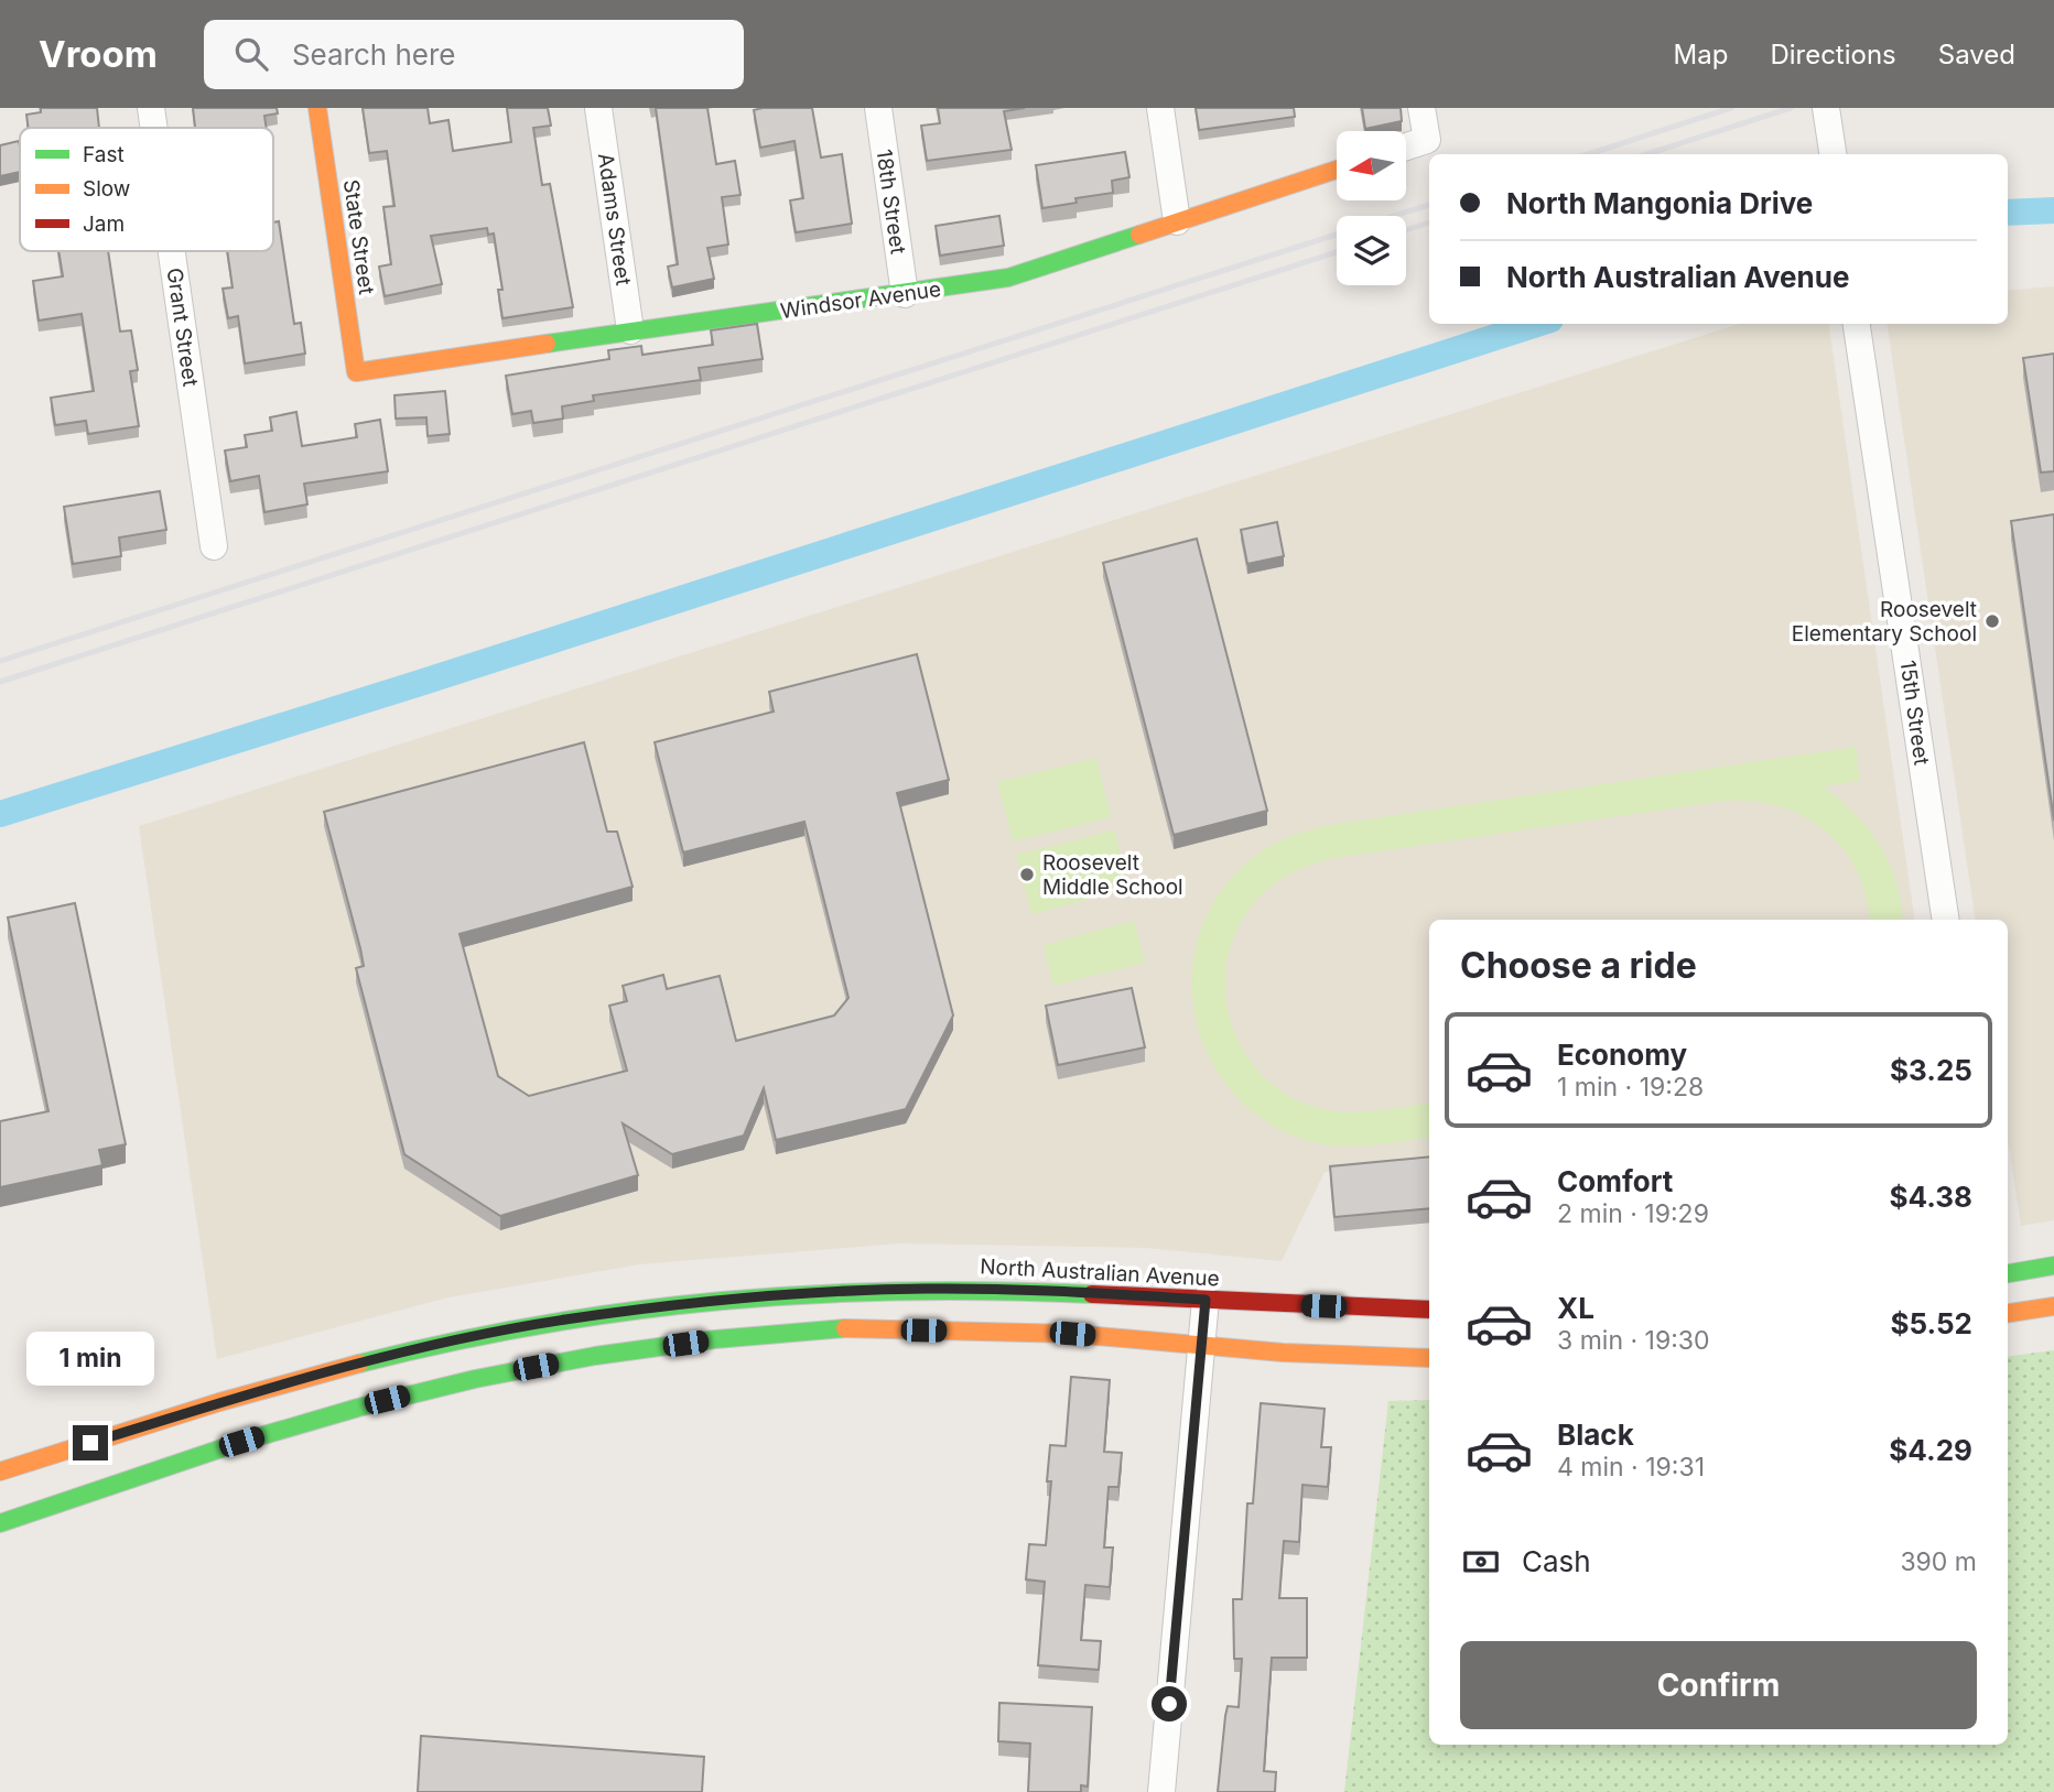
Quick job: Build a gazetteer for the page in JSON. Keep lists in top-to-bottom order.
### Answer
{
  "streets": {
    "main road": ["State Street", "Windsor Avenue", "North Australian Avenue"],
    "street": [
      "18th Street",
      "Adams Street",
      "Grant Street",
      "15th Street"
    ]
  },
  "crossings": [
    ["18th Street", "Windsor Avenue"],
    ["Adams Street", "Windsor Avenue"],
    ["State Street", "Windsor Avenue"]
  ],
  "places": ["Roosevelt Elementary School", "Roosevelt Middle School"],
  "legend": ["Fast", "Slow", "Jam"],
  "north": "left",
  "page": {
    "header": "Vroom",
    "search": "Search here",
    "nav": ["Map", "Directions", "Saved"],
    "banner": ["North Mangonia Drive", "North Australian Avenue"],
    "heading": "Choose a ride",
    "list": [
      {
        "name": "Economy",
        "note": "1 min · 19:28",
        "value": "$3.25"
      },
      {
        "name": "Comfort",
        "note": "2 min · 19:29",
        "value": "$4.38"
      },
      {
        "name": "XL",
        "note": "3 min · 19:30",
        "value": "$5.52"
      },
      {
        "name": "Black",
        "note": "4 min · 19:31",
        "value": "$4.29"
      }
    ],
    "bubble": "1 min",
    "pay": ["Cash", "390 m"],
    "buttons": "Confirm"
  }
}
